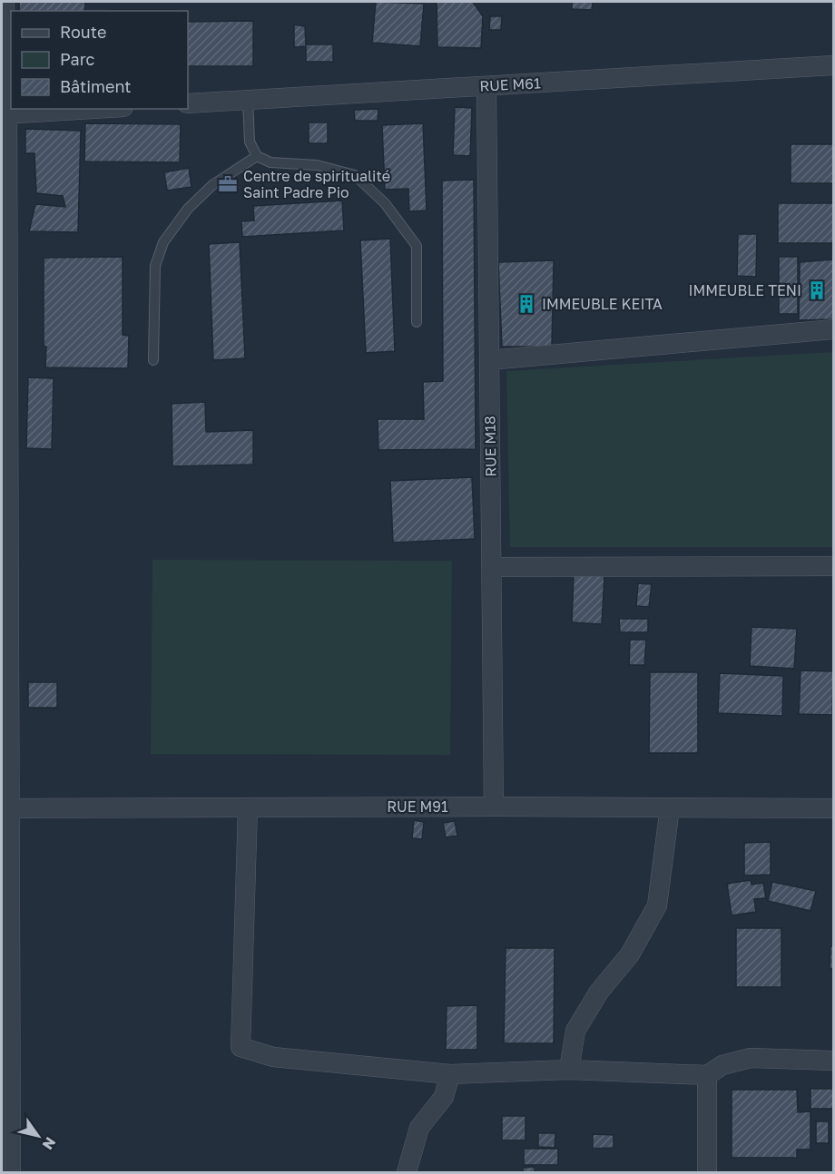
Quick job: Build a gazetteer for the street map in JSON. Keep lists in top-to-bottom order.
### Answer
{
  "streets": {
    "street": ["RUE M61", "RUE M18", "RUE M91"]
  },
  "crossings": [
    ["RUE M61", "RUE M18"],
    ["RUE M18", "RUE M91"]
  ],
  "places": {
    "office": ["Centre de spiritualité Saint Padre Pio"],
    "building": ["IMMEUBLE TENI", "IMMEUBLE KEITA"]
  },
  "legend": ["Route", "Parc", "Bâtiment"],
  "north": "bottom right"
}
